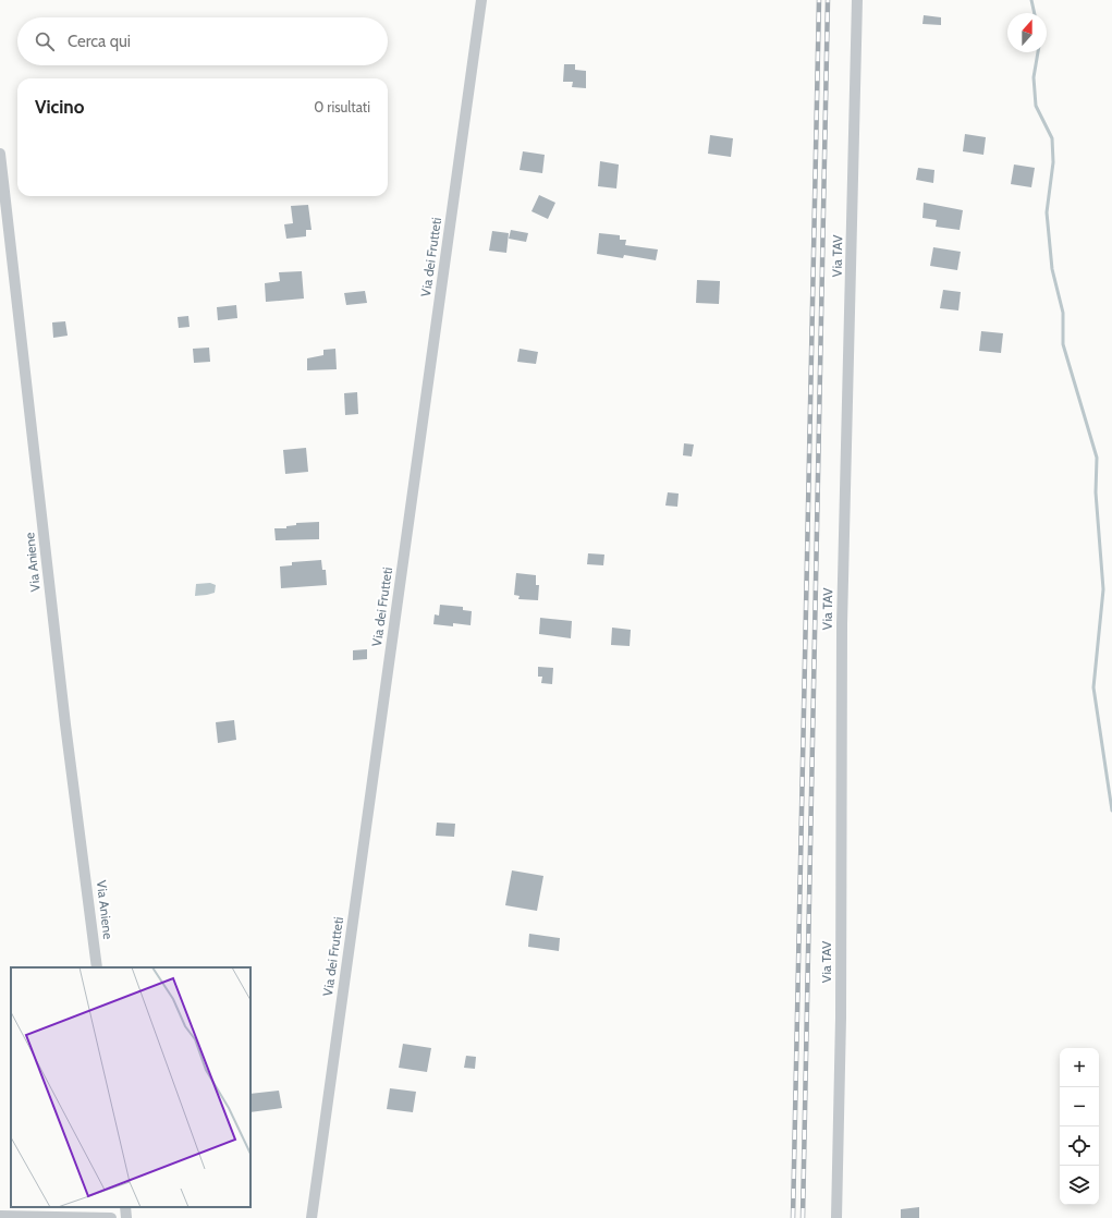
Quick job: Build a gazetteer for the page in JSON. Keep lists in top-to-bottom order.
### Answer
{
  "streets": {
    "street": ["Via TAV", "Via dei Frutteti", "Via Aniene"]
  },
  "north": "top",
  "page": {
    "search": "Cerca qui",
    "heading": ["Vicino", "0 risultati"],
    "map_buttons": ["+", "−"]
  }
}
